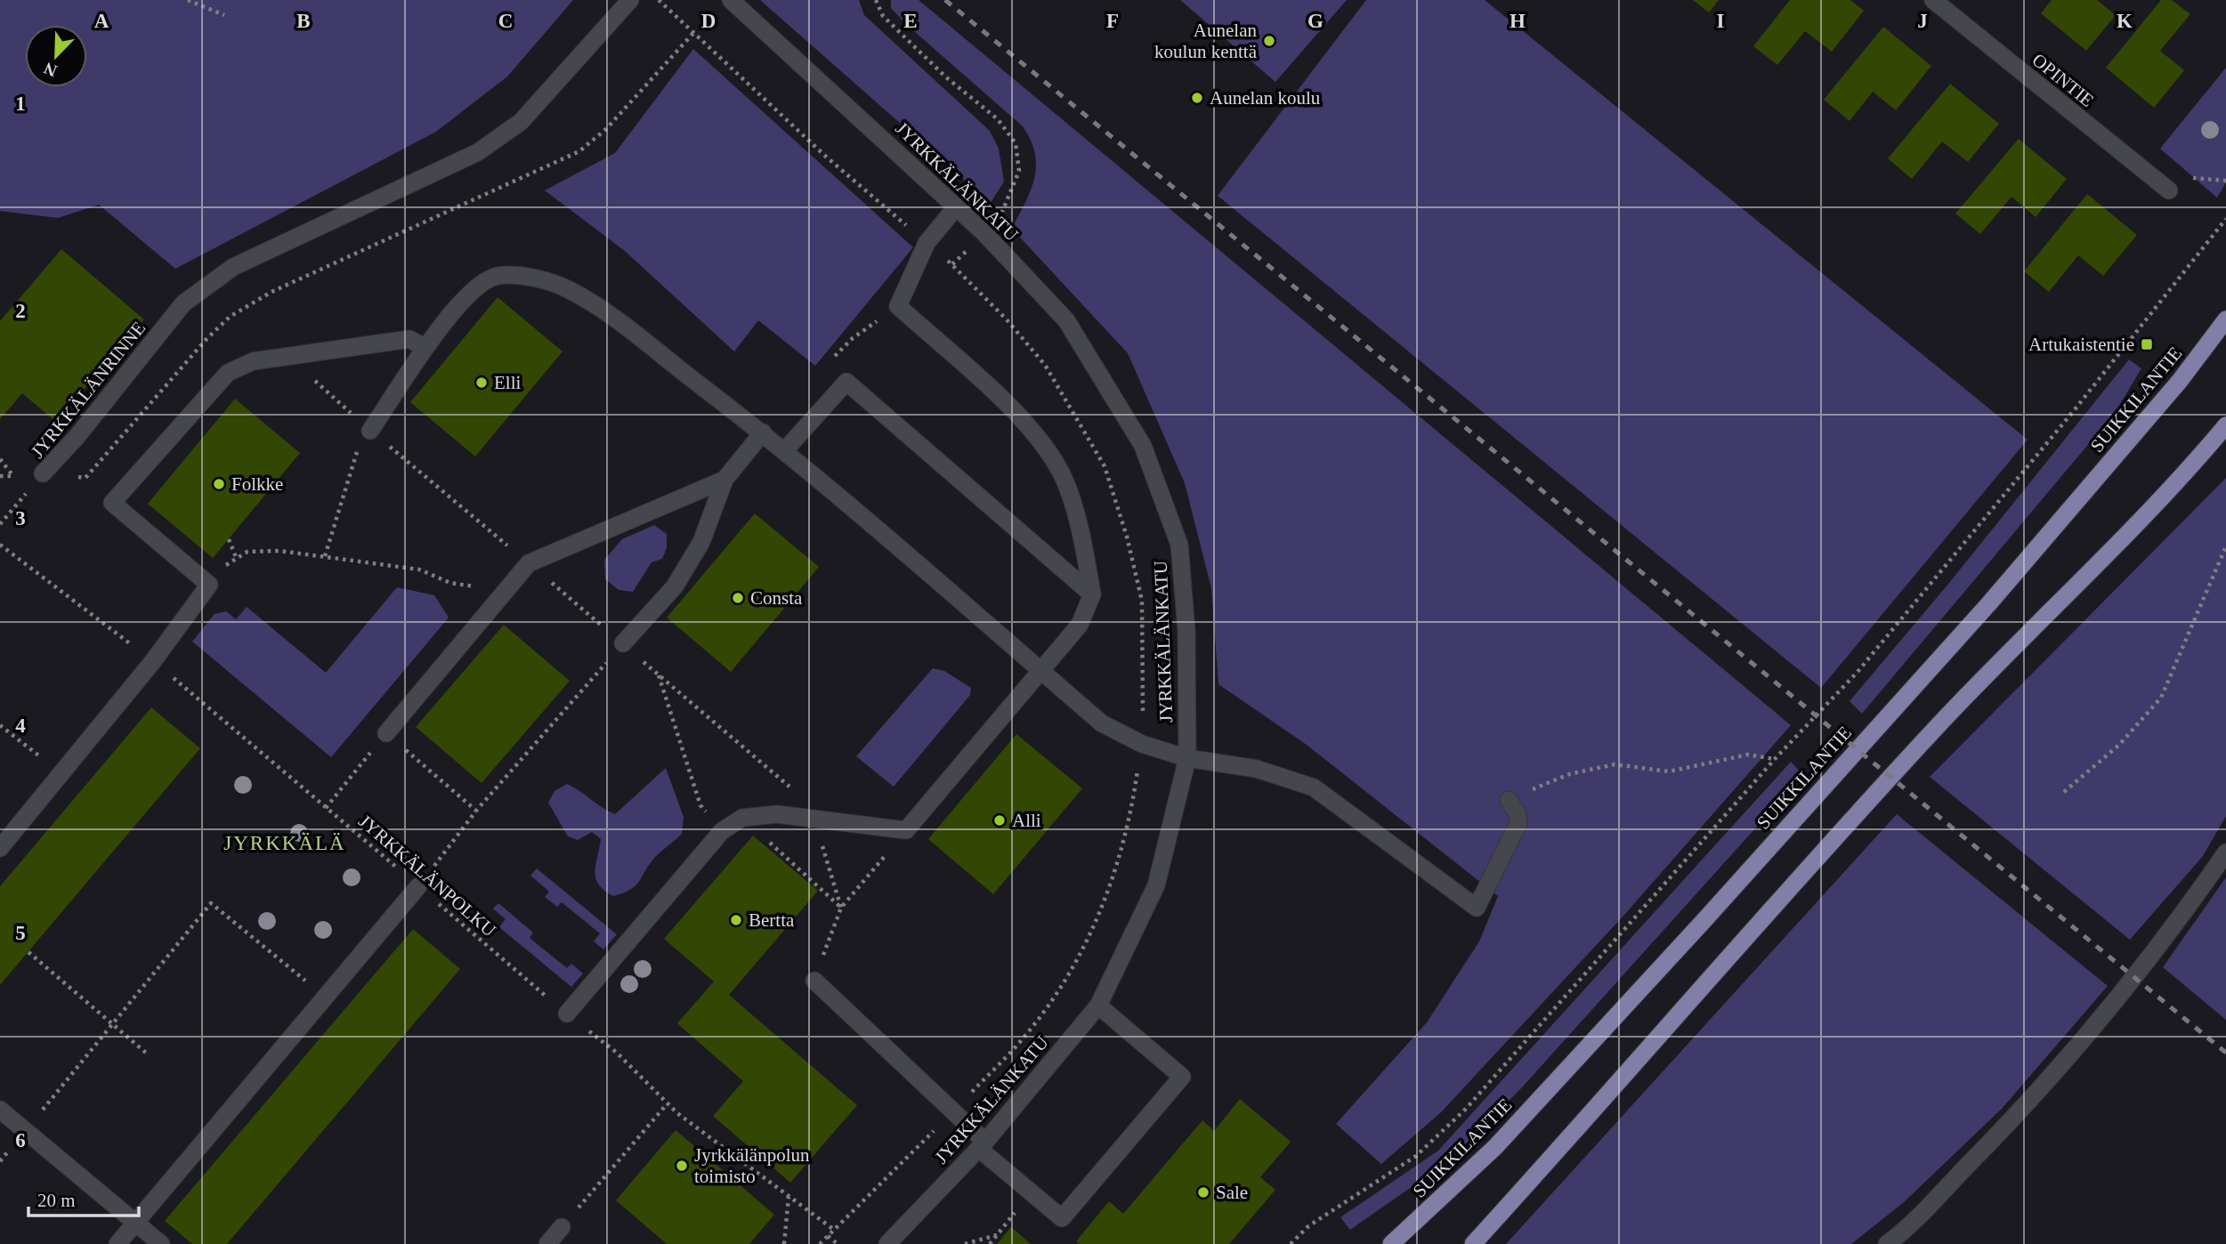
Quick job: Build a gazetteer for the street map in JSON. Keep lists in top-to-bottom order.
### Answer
{
  "streets": {
    "main road": ["SUIKKILANTIE"],
    "street": ["OPINTIE", "JYRKKÄLÄNKATU", "JYRKKÄLÄNRINNE"],
    "path": ["JYRKKÄLÄNPOLKU"]
  },
  "districts": ["JYRKKÄLÄ"],
  "places": {
    "other": [
      "Aunelan koulun kenttä",
      "Aunelan koulu",
      "Elli",
      "Folkke",
      "Consta",
      "Alli",
      "Bertta",
      "Jyrkkälänpolun toimisto",
      "Sale"
    ],
    "transit": ["Artukaistentie"]
  },
  "scale_bar": "20 m",
  "north": "bottom left",
  "grid": {
    "columns": [
      "A",
      "B",
      "C",
      "D",
      "E",
      "F",
      "G",
      "H",
      "I",
      "J",
      "K"
    ],
    "rows": [
      "1",
      "2",
      "3",
      "4",
      "5",
      "6"
    ]
  }
}
